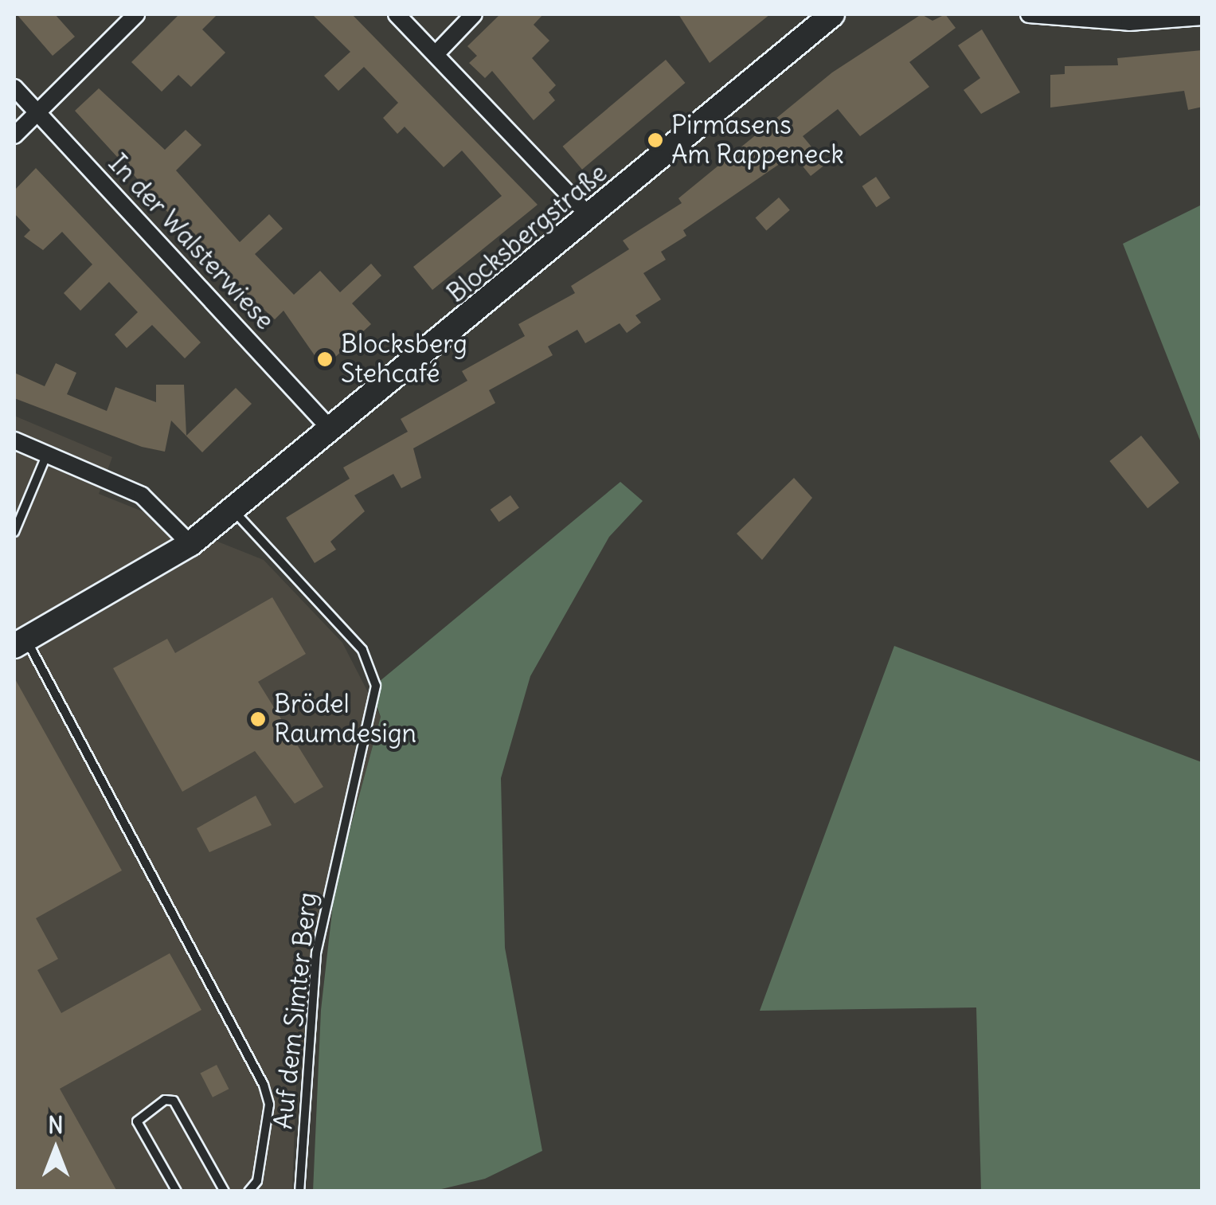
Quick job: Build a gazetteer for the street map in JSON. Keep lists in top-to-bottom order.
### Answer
{
  "streets": {
    "main road": ["Blocksbergstraße"],
    "street": ["In der Walsterwiese"],
    "lane": ["Auf dem Simter Berg"]
  },
  "crossings": [
    ["Blocksbergstraße", "In der Walsterwiese"],
    ["Blocksbergstraße", "Auf dem Simter Berg"]
  ],
  "places": ["Pirmasens Am Rappeneck", "Blocksberg Stehcafé", "Brödel Raumdesign"],
  "north": "top"
}
